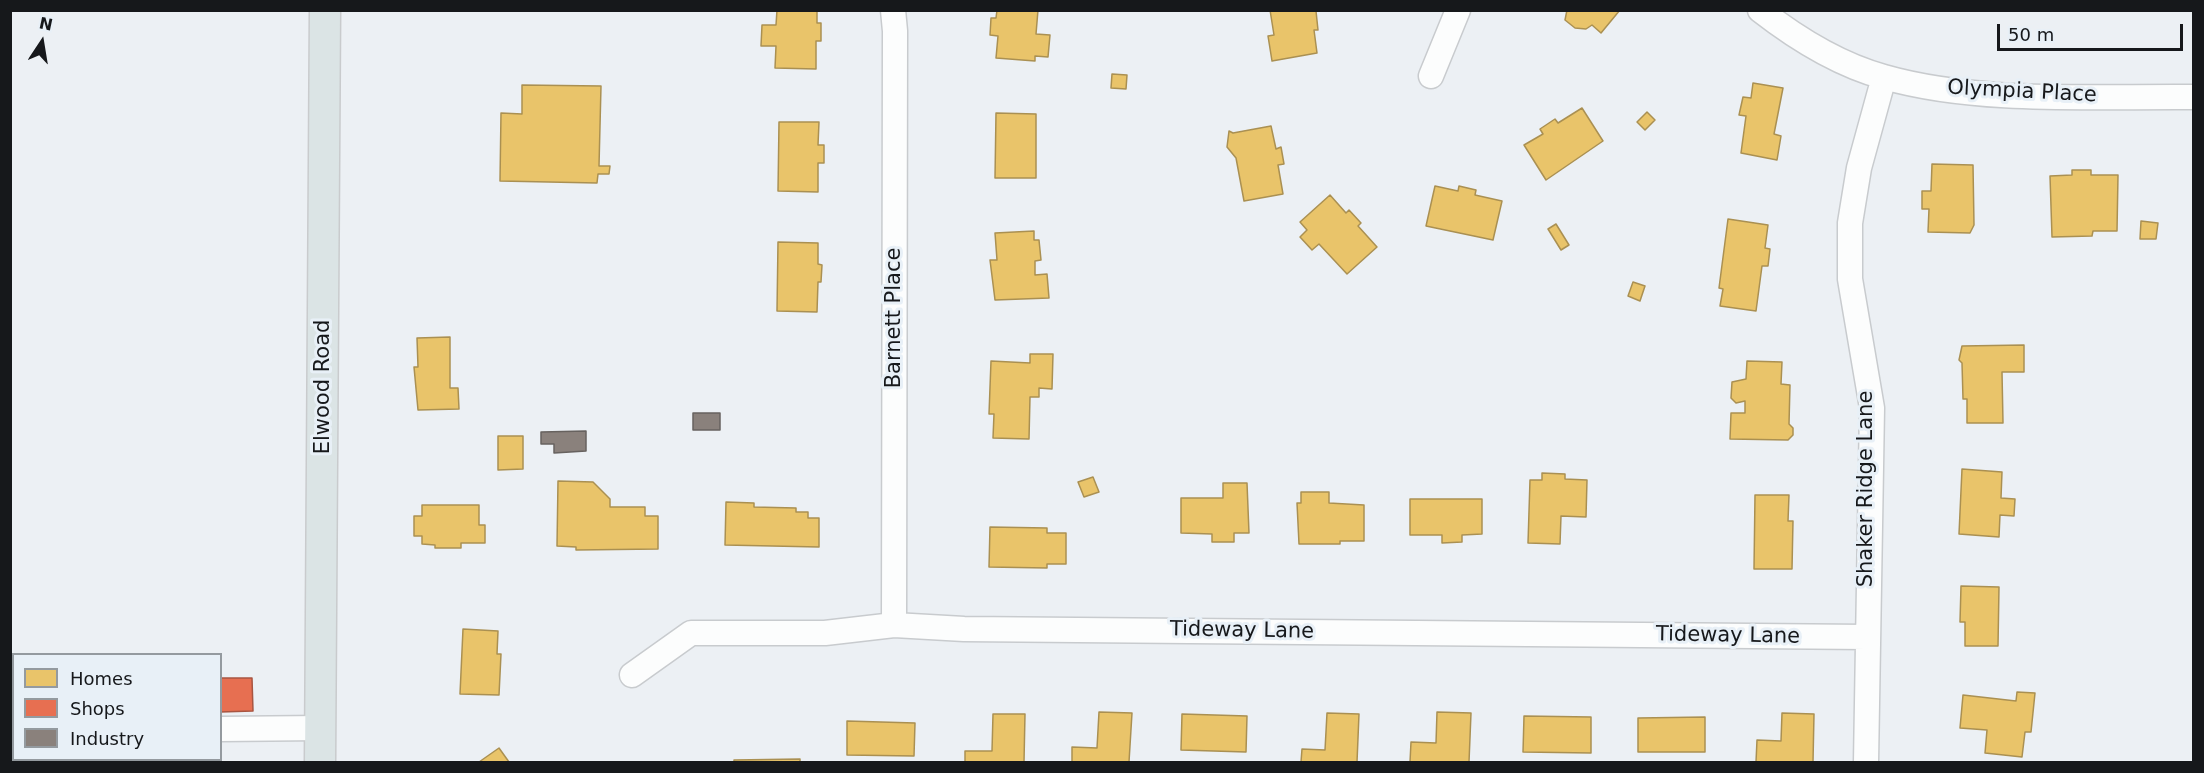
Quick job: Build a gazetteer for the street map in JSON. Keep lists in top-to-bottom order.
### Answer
{
  "streets": {
    "main road": ["Elwood Road"],
    "street": [
      "Olympia Place",
      "Barnett Place",
      "Shaker Ridge Lane",
      "Tideway Lane"
    ]
  },
  "crossings": [
    ["Olympia Place", "Shaker Ridge Lane"],
    ["Barnett Place", "Tideway Lane"],
    ["Shaker Ridge Lane", "Tideway Lane"]
  ],
  "legend": ["Homes", "Shops", "Industry"],
  "scale_bar": "50 m",
  "north": "top"
}
